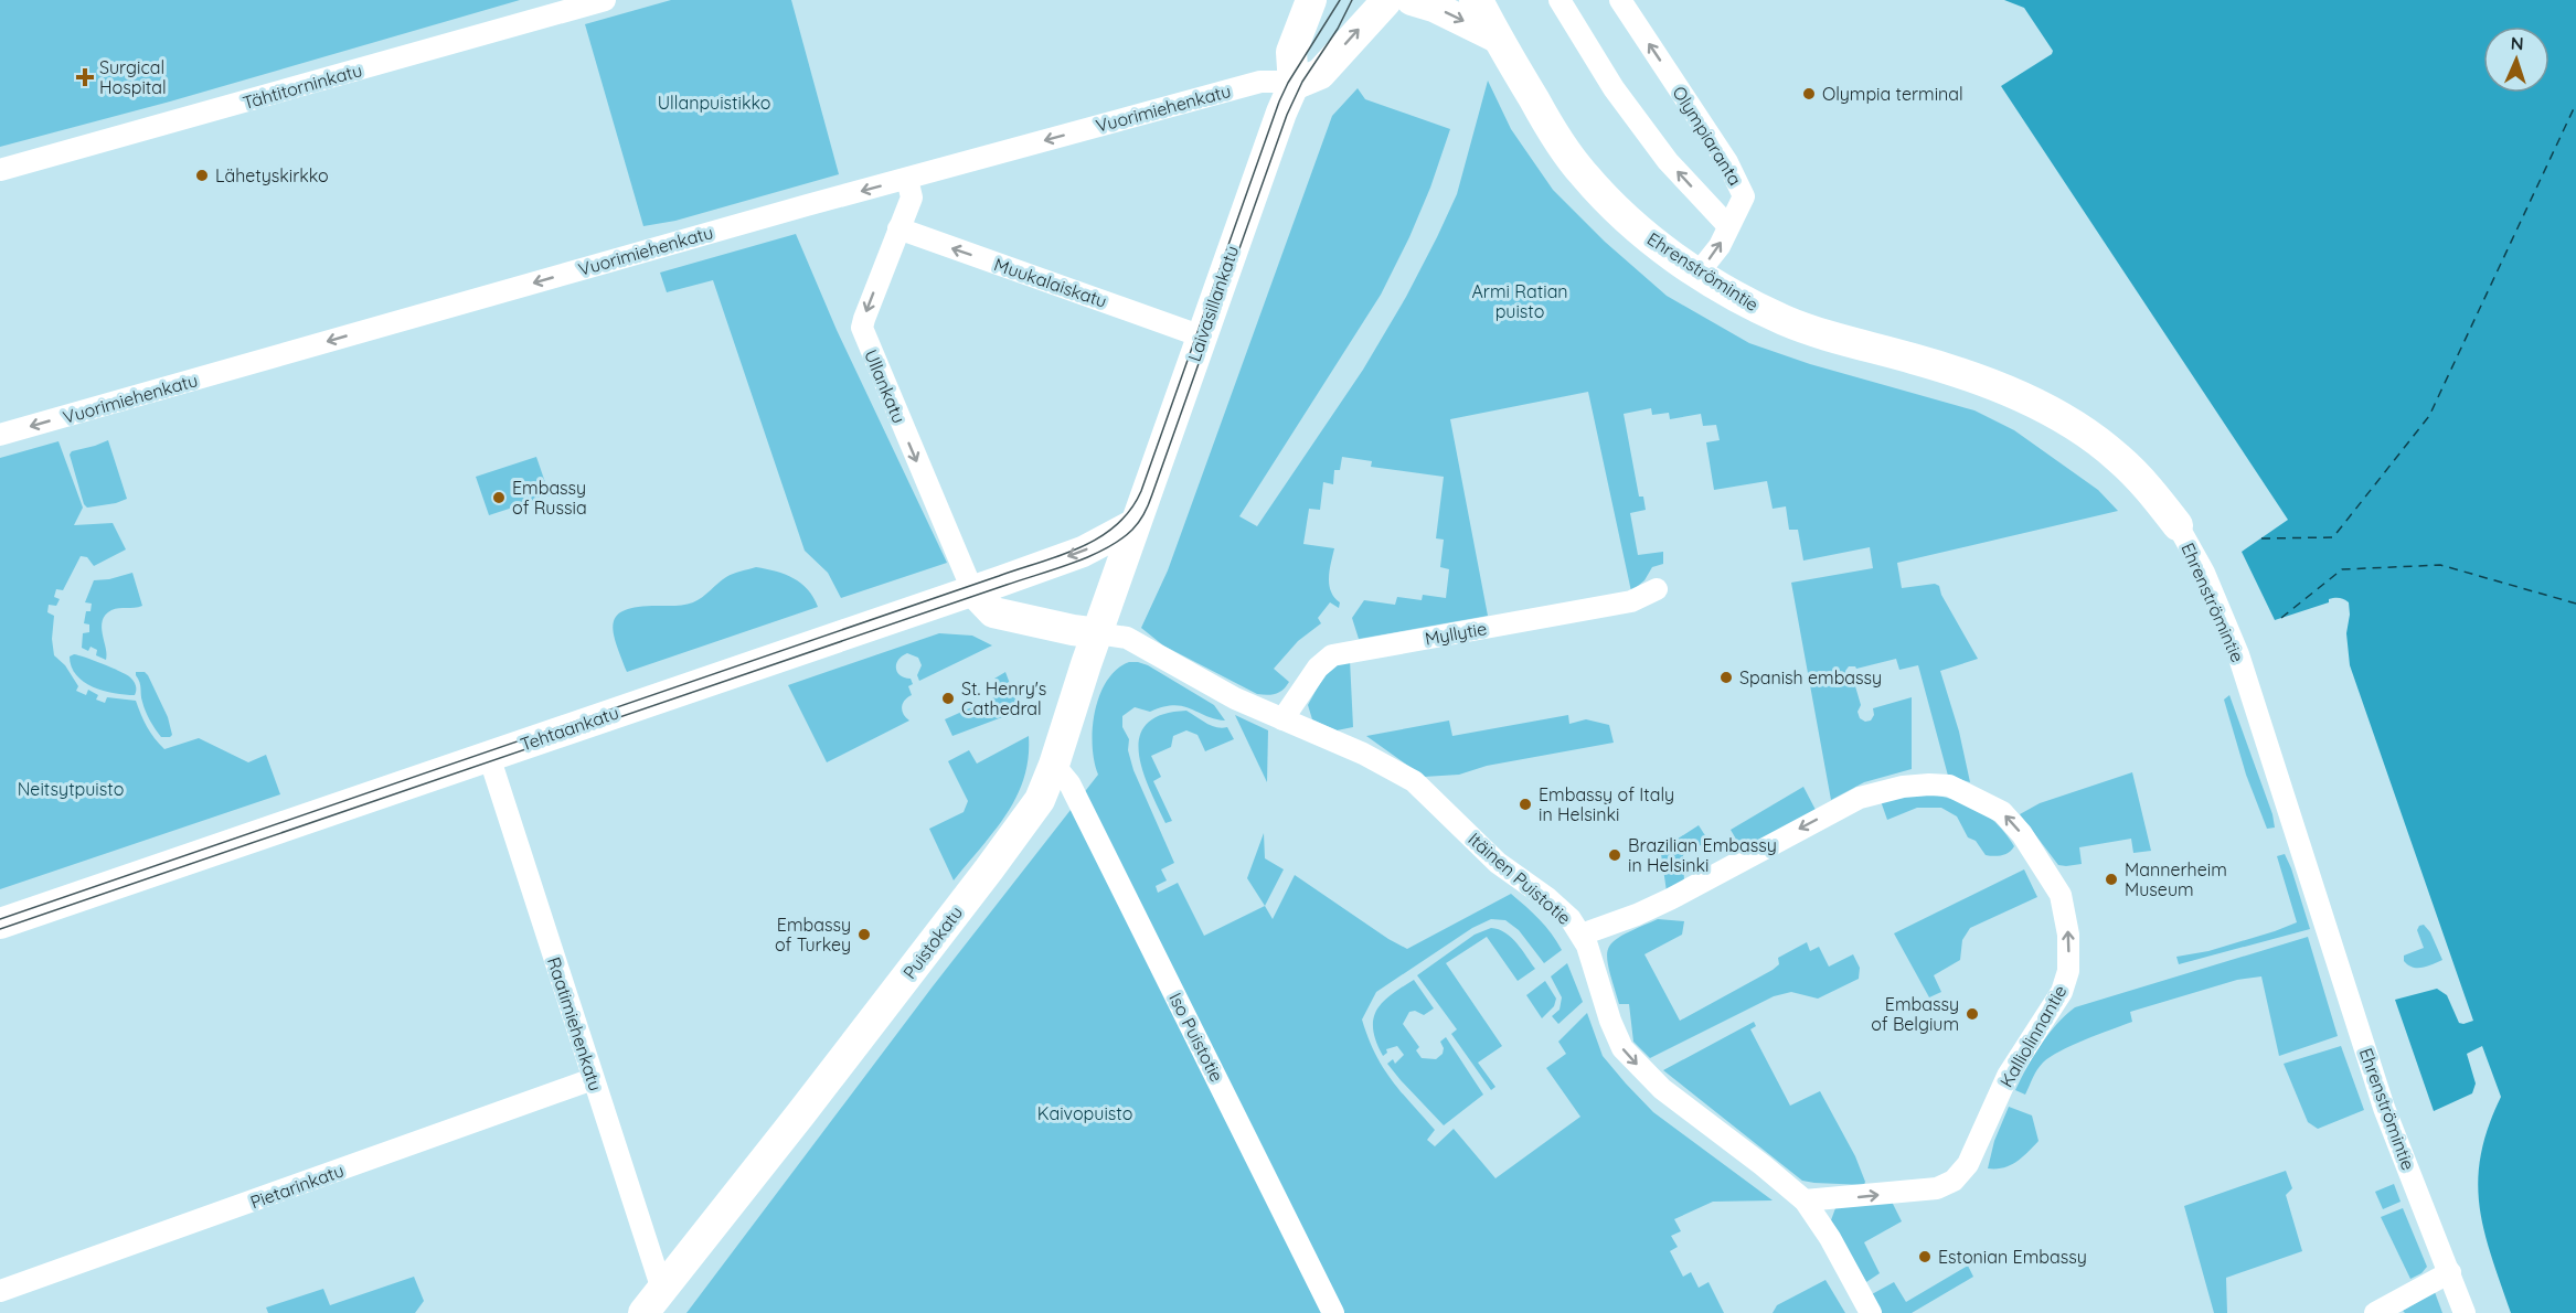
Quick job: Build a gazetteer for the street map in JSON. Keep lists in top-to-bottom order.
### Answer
{
  "streets": {
    "street": [
      "Tähtitorninkatu",
      "Vuorimiehenkatu",
      "Olympiaranta",
      "Ehrenströmintie",
      "Muukalaiskatu",
      "Laivasillankatu",
      "Ullankatu",
      "Myllytie",
      "Tehtaankatu",
      "Itäinen Puistotie",
      "Puistokatu",
      "Raatimiehenkatu",
      "Kalliolinnantie",
      "Iso Puistotie",
      "Pietarinkatu"
    ]
  },
  "crossings": [
    ["Vuorimiehenkatu", "Laivasillankatu"],
    ["Vuorimiehenkatu", "Ullankatu"],
    ["Olympiaranta", "Ehrenströmintie"],
    ["Muukalaiskatu", "Laivasillankatu"],
    ["Muukalaiskatu", "Ullankatu"],
    ["Laivasillankatu", "Tehtaankatu"],
    ["Laivasillankatu", "Puistokatu"],
    ["Ullankatu", "Tehtaankatu"],
    ["Myllytie", "Itäinen Puistotie"],
    ["Tehtaankatu", "Puistokatu"],
    ["Tehtaankatu", "Raatimiehenkatu"],
    ["Itäinen Puistotie", "Puistokatu"],
    ["Itäinen Puistotie", "Kalliolinnantie"],
    ["Puistokatu", "Raatimiehenkatu"],
    ["Puistokatu", "Iso Puistotie"],
    ["Raatimiehenkatu", "Pietarinkatu"]
  ],
  "one_way": ["Vuorimiehenkatu", "Muukalaiskatu", "Ullankatu"],
  "parks": [
    "Ullanpuistikko",
    "Armi Ratian puisto",
    "Neitsytpuisto",
    "Kaivopuisto"
  ],
  "places": {
    "health": ["Surgical Hospital"],
    "other": [
      "Olympia terminal",
      "Lähetyskirkko",
      "Embassy of Russia",
      "Spanish embassy",
      "St. Henry's Cathedral",
      "Embassy of Italy in Helsinki",
      "Brazilian Embassy in Helsinki",
      "Mannerheim Museum",
      "Embassy of Turkey",
      "Embassy of Belgium",
      "Estonian Embassy"
    ]
  },
  "north": "top"
}
